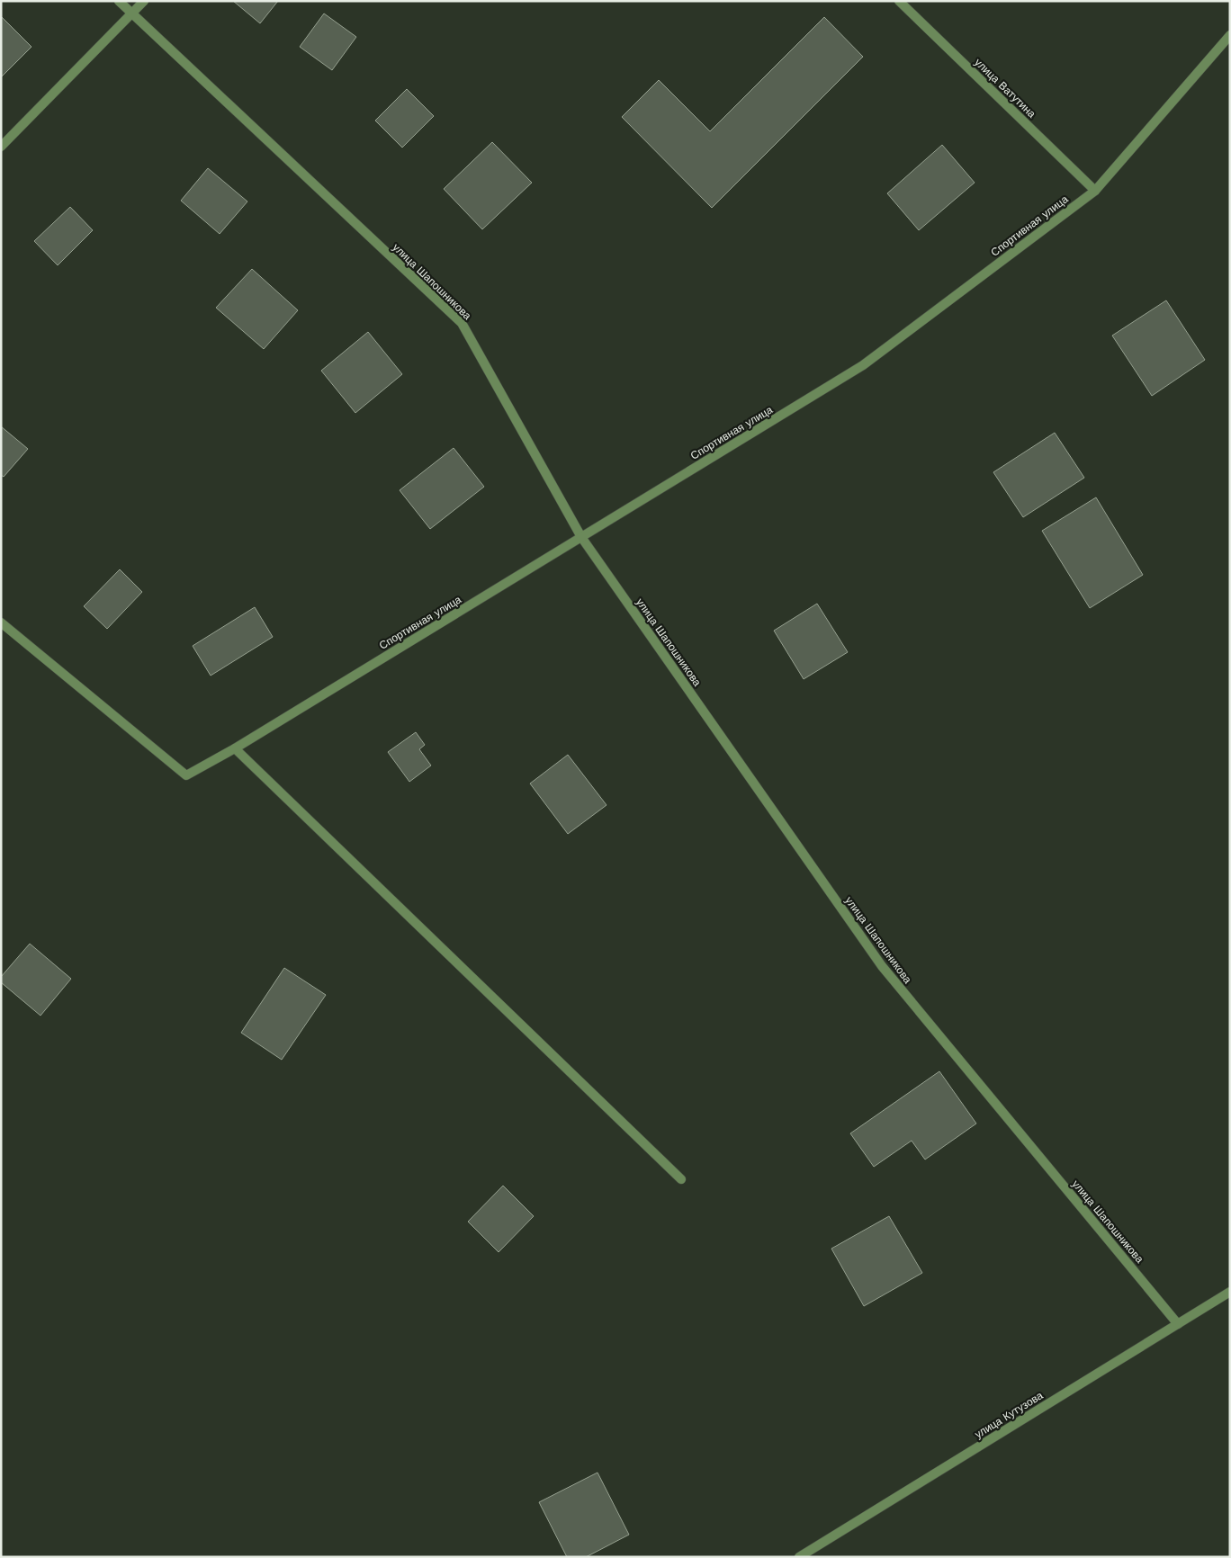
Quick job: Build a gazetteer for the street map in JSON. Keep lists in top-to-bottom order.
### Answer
{
  "streets": {
    "street": [
      "улица Ватутина",
      "Спортивная улица",
      "улица Шапошникова",
      "улица Кутузова"
    ]
  },
  "crossings": [
    ["улица Ватутина", "Спортивная улица"],
    ["Спортивная улица", "улица Шапошникова"],
    ["улица Шапошникова", "улица Кутузова"]
  ]
}
